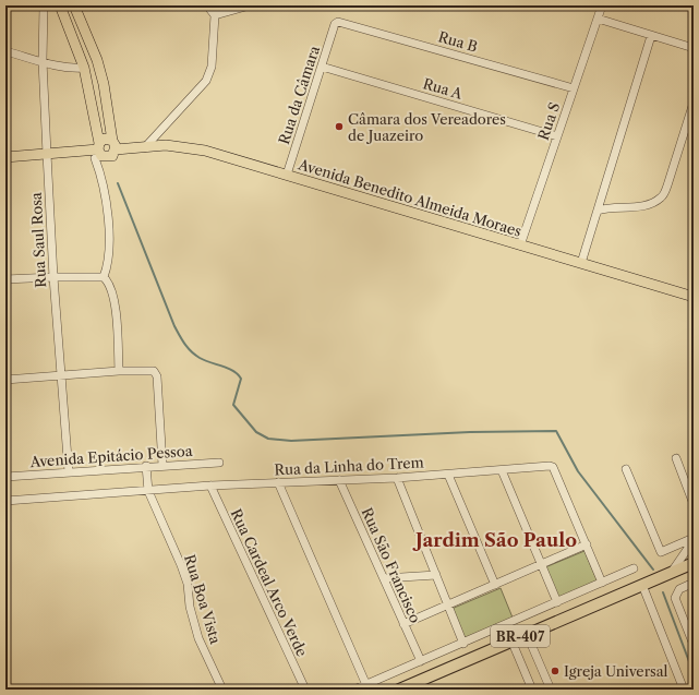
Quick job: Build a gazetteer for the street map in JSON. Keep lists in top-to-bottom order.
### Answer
{
  "streets": {
    "highway": ["BR-407"],
    "main road": ["Avenida Benedito Almeida Moraes"],
    "street": [
      "Rua B",
      "Rua A",
      "Rua da Câmara",
      "Rua S",
      "Rua Saul Rosa",
      "Avenida Epitácio Pessoa",
      "Rua da Linha do Trem",
      "Rua São Francisco",
      "Rua Cardeal Arco Verde",
      "Rua Boa Vista"
    ]
  },
  "crossings": [
    ["Rua B", "Rua da Câmara"],
    ["Rua B", "Rua S"],
    ["Rua A", "Rua da Câmara"],
    ["Rua A", "Rua S"],
    ["Rua da Câmara", "Avenida Benedito Almeida Moraes"],
    ["Rua S", "Avenida Benedito Almeida Moraes"],
    ["Rua Saul Rosa", "Avenida Epitácio Pessoa"],
    ["Avenida Epitácio Pessoa", "Rua Boa Vista"],
    ["Rua da Linha do Trem", "Rua São Francisco"],
    ["Rua da Linha do Trem", "Rua Cardeal Arco Verde"],
    ["Rua da Linha do Trem", "Rua Boa Vista"]
  ],
  "districts": ["Jardim São Paulo"],
  "places": ["Câmara dos Vereadores de Juazeiro", "Igreja Universal"]
}
